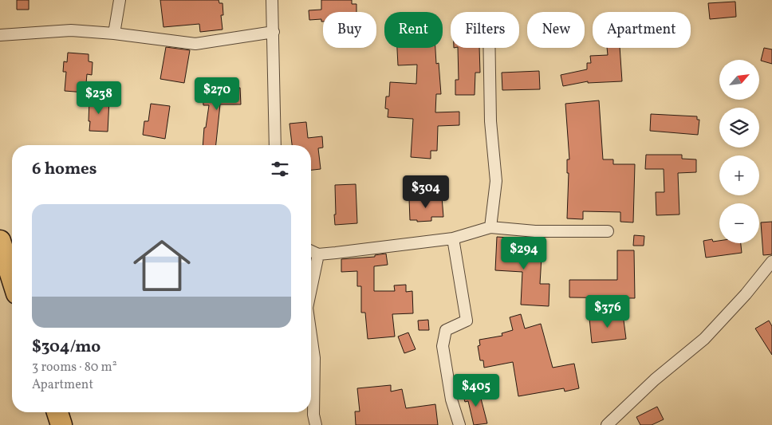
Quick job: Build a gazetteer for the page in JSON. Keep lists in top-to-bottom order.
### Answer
{
  "north": "top right",
  "page": {
    "chip": [
      "Buy",
      "Rent",
      "Filters",
      "New",
      "Apartment"
    ],
    "map_buttons": ["+", "−"],
    "price": [
      "$270",
      "$238",
      "$304",
      "$294",
      "$376",
      "$405"
    ],
    "heading": "6 homes",
    "list": [
      {
        "name": "$304/mo",
        "note": "3 rooms · 80 m² · Apartment"
      }
    ]
  }
}
